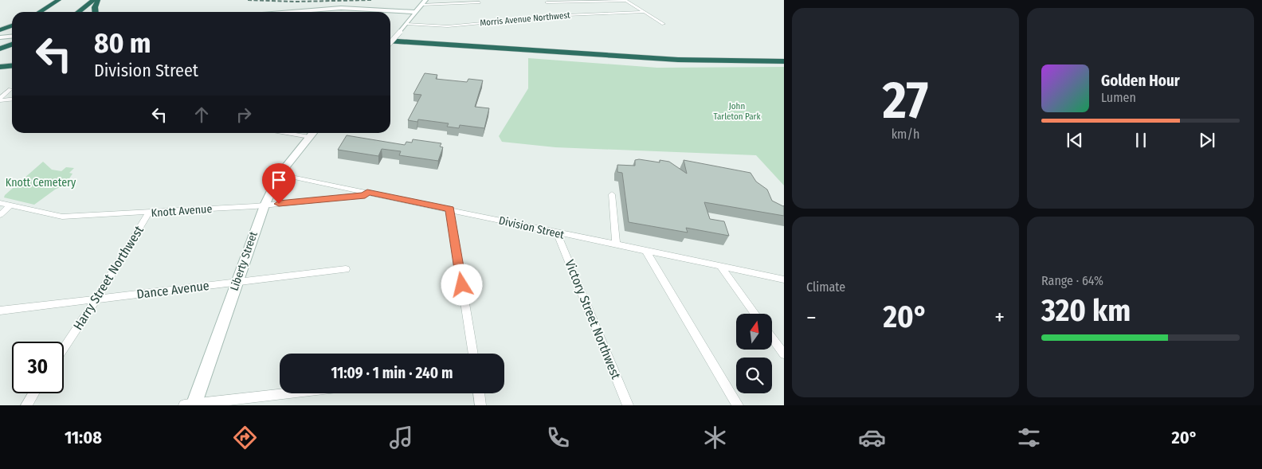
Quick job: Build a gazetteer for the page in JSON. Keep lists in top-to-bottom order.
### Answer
{
  "streets": {
    "street": [
      "Morris Avenue Northwest",
      "Knott Avenue",
      "Division Street",
      "Liberty Street",
      "Harry Street Northwest",
      "Dance Avenue",
      "Victory Street Northwest"
    ]
  },
  "crossings": [
    ["Knott Avenue", "Division Street"],
    ["Knott Avenue", "Liberty Street"],
    ["Knott Avenue", "Harry Street Northwest"],
    ["Division Street", "Liberty Street"],
    ["Division Street", "Victory Street Northwest"],
    ["Liberty Street", "Dance Avenue"],
    ["Harry Street Northwest", "Dance Avenue"]
  ],
  "parks": ["John Tarleton Park", "Knott Cemetery"],
  "north": "top",
  "page": {
    "tile": [
      ["27", "km/h"],
      "Climate",
      ["Range · 64%", "320 km"]
    ],
    "turn": ["80 m", "Division Street"],
    "song": ["Golden Hour", "Lumen"],
    "heat": ["−", "20°", "+"],
    "limit": "30",
    "trip": "11:09 · 1 min · 240 m",
    "tabs": ["11:08", "20°"]
  }
}
